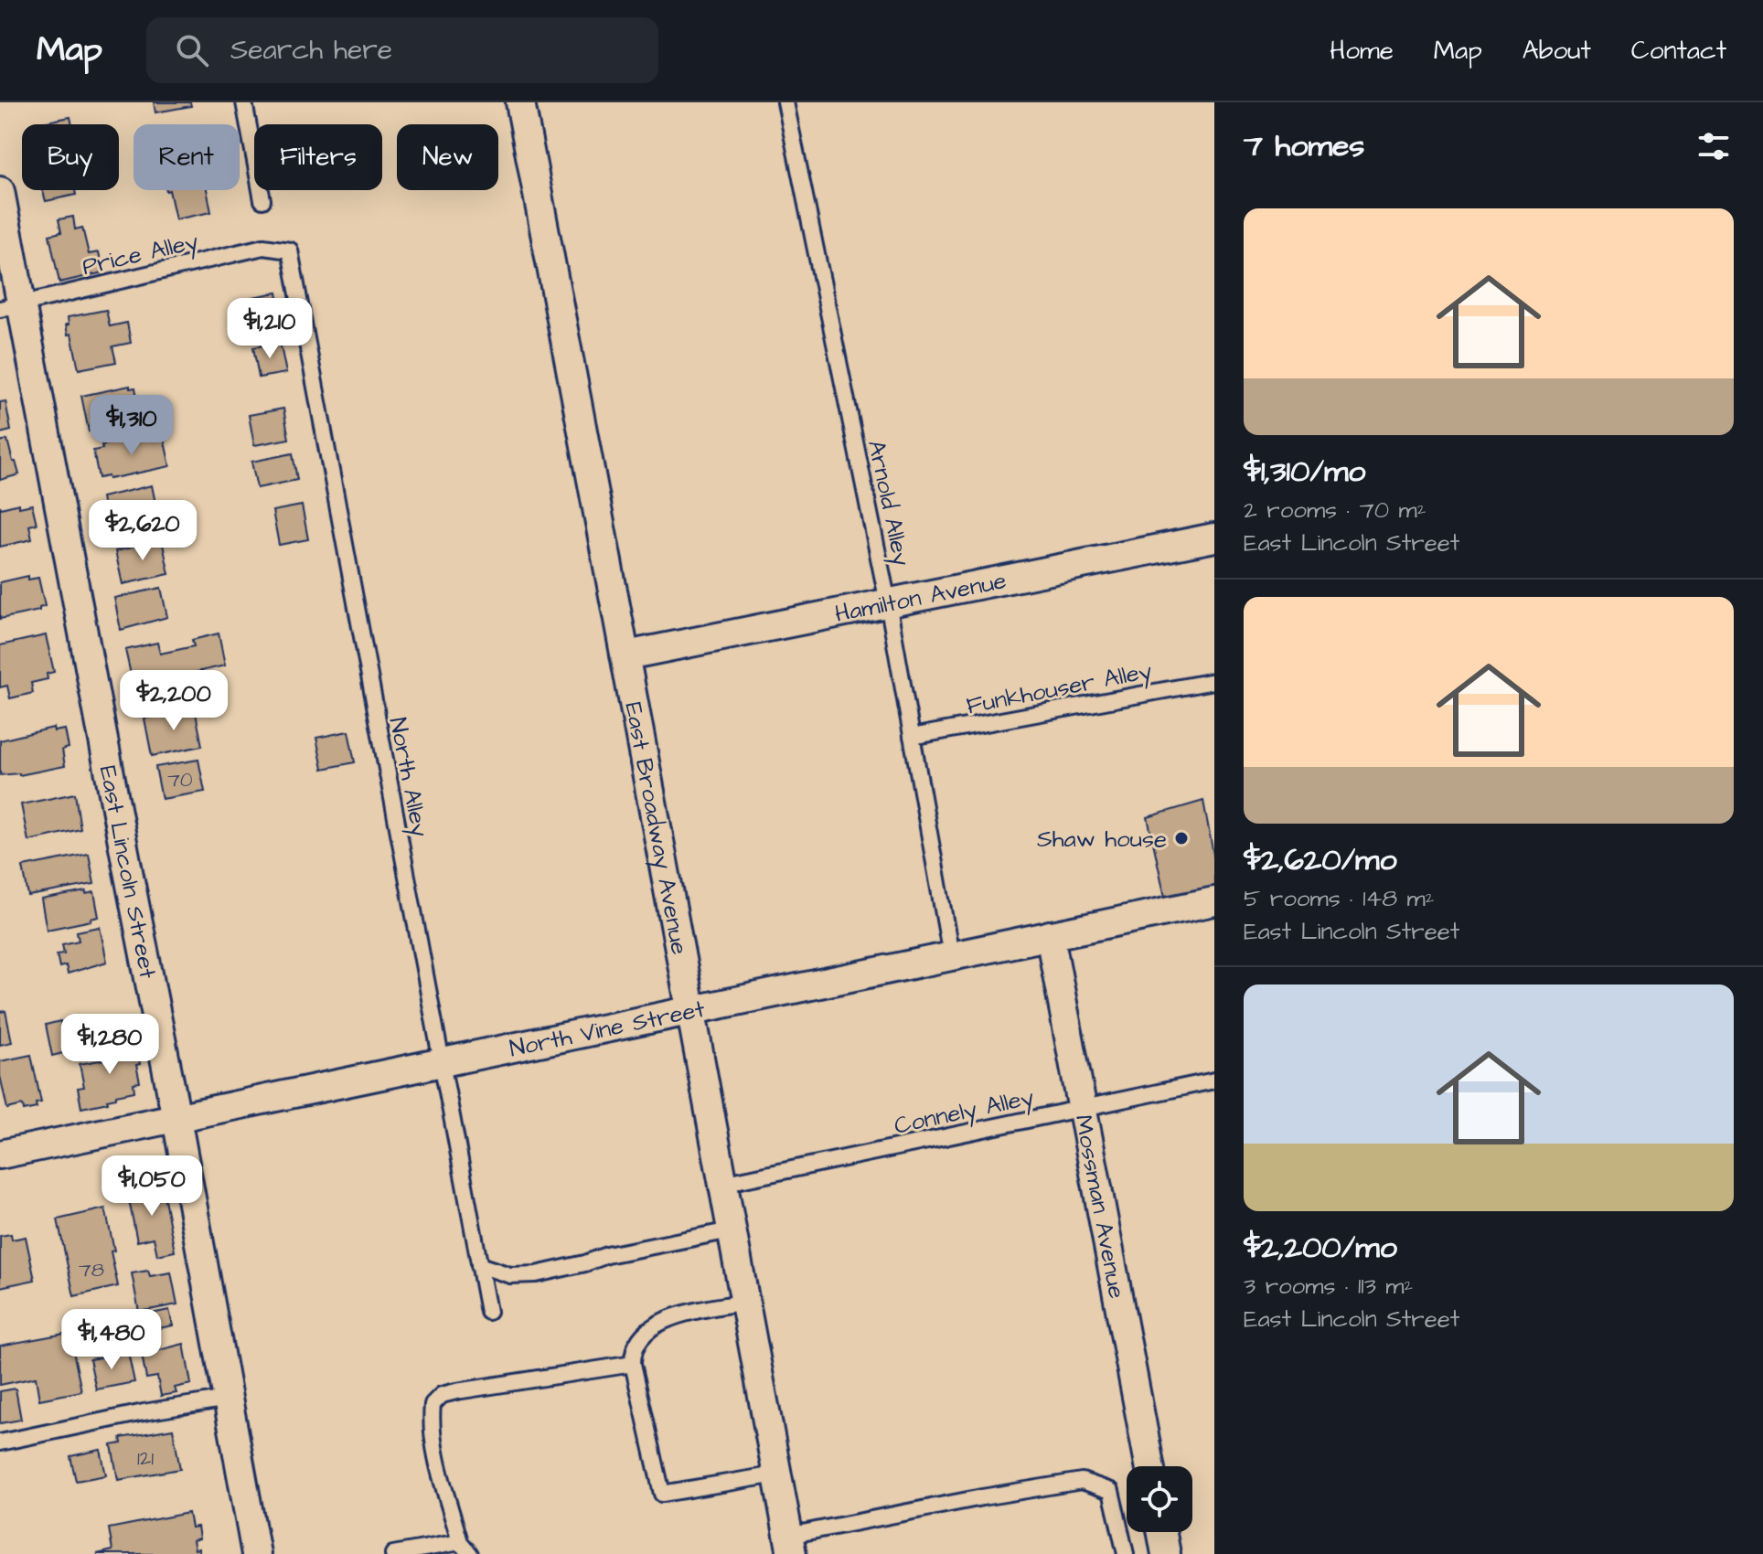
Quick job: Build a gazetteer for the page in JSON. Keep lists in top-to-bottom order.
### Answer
{
  "streets": {
    "street": [
      "Hamilton Avenue",
      "East Broadway Avenue",
      "East Lincoln Street",
      "North Vine Street",
      "Mossman Avenue"
    ],
    "lane": [
      "Price Alley",
      "Arnold Alley",
      "Funkhouser Alley",
      "North Alley",
      "Connely Alley"
    ]
  },
  "crossings": [
    ["Price Alley", "North Alley"],
    ["Price Alley", "East Lincoln Street"],
    ["Arnold Alley", "Hamilton Avenue"],
    ["Arnold Alley", "Funkhouser Alley"],
    ["Arnold Alley", "North Vine Street"],
    ["Hamilton Avenue", "East Broadway Avenue"],
    ["North Alley", "North Vine Street"],
    ["East Broadway Avenue", "North Vine Street"],
    ["East Broadway Avenue", "Connely Alley"],
    ["East Lincoln Street", "North Vine Street"],
    ["North Vine Street", "Mossman Avenue"],
    ["Connely Alley", "Mossman Avenue"]
  ],
  "places": ["Shaw house"],
  "house_numbers": ["70", "78", "121"],
  "page": {
    "header": "Map",
    "search": "Search here",
    "nav": [
      "Home",
      "Map",
      "About",
      "Contact"
    ],
    "heading": "7 homes",
    "chip": [
      "Buy",
      "Rent",
      "Filters",
      "New"
    ],
    "list": [
      {
        "name": "$1,310/mo",
        "note": "2 rooms · 70 m² · East Lincoln Street"
      },
      {
        "name": "$2,620/mo",
        "note": "5 rooms · 148 m² · East Lincoln Street"
      },
      {
        "name": "$2,200/mo",
        "note": "3 rooms · 113 m² · East Lincoln Street"
      }
    ],
    "price": [
      "$1,210",
      "$1,310",
      "$2,620",
      "$2,200",
      "$1,280",
      "$1,050",
      "$1,480"
    ]
  }
}
